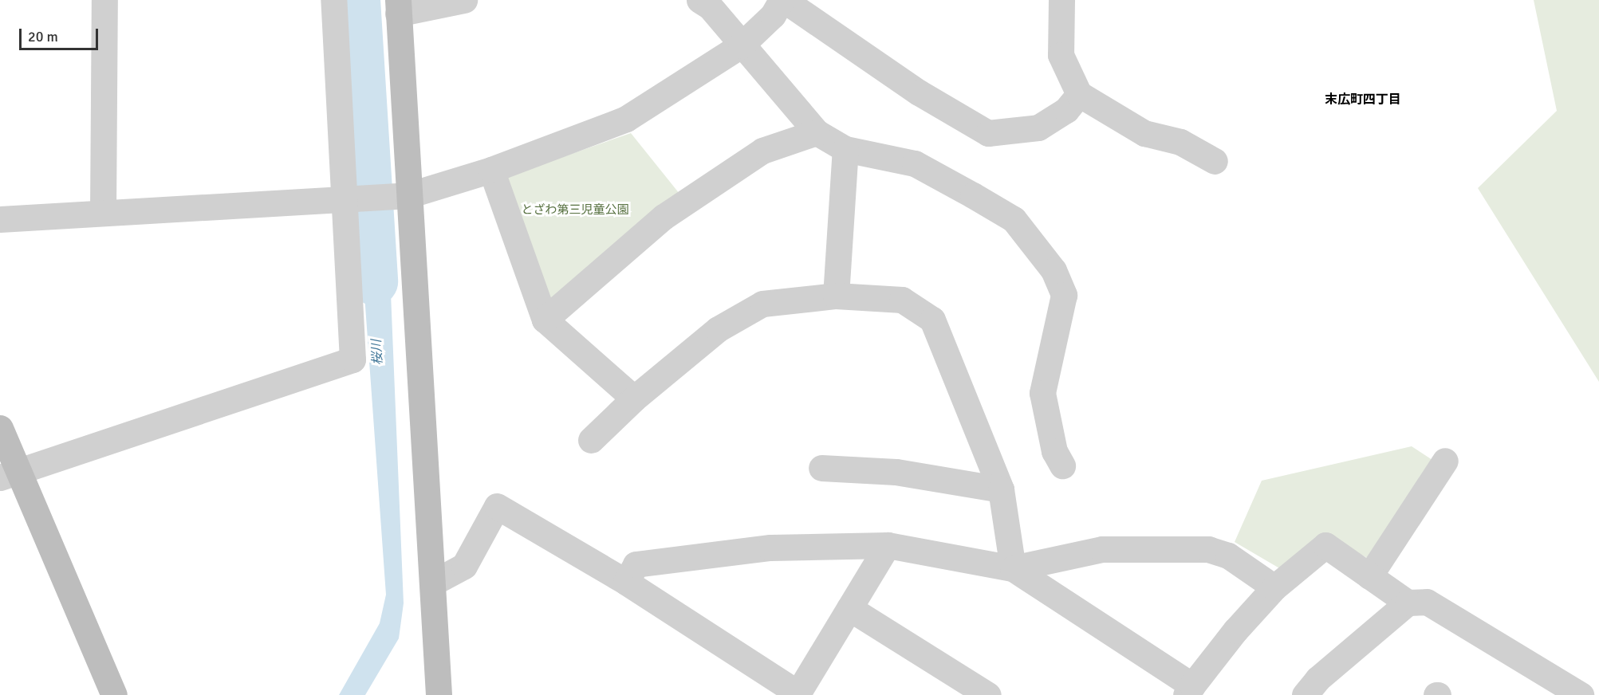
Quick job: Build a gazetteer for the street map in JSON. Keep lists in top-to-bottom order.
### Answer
{
  "districts": ["末広町四丁目"],
  "water": ["桜川"],
  "parks": ["とざわ第三児童公園"],
  "scale_bar": "20 m"
}
